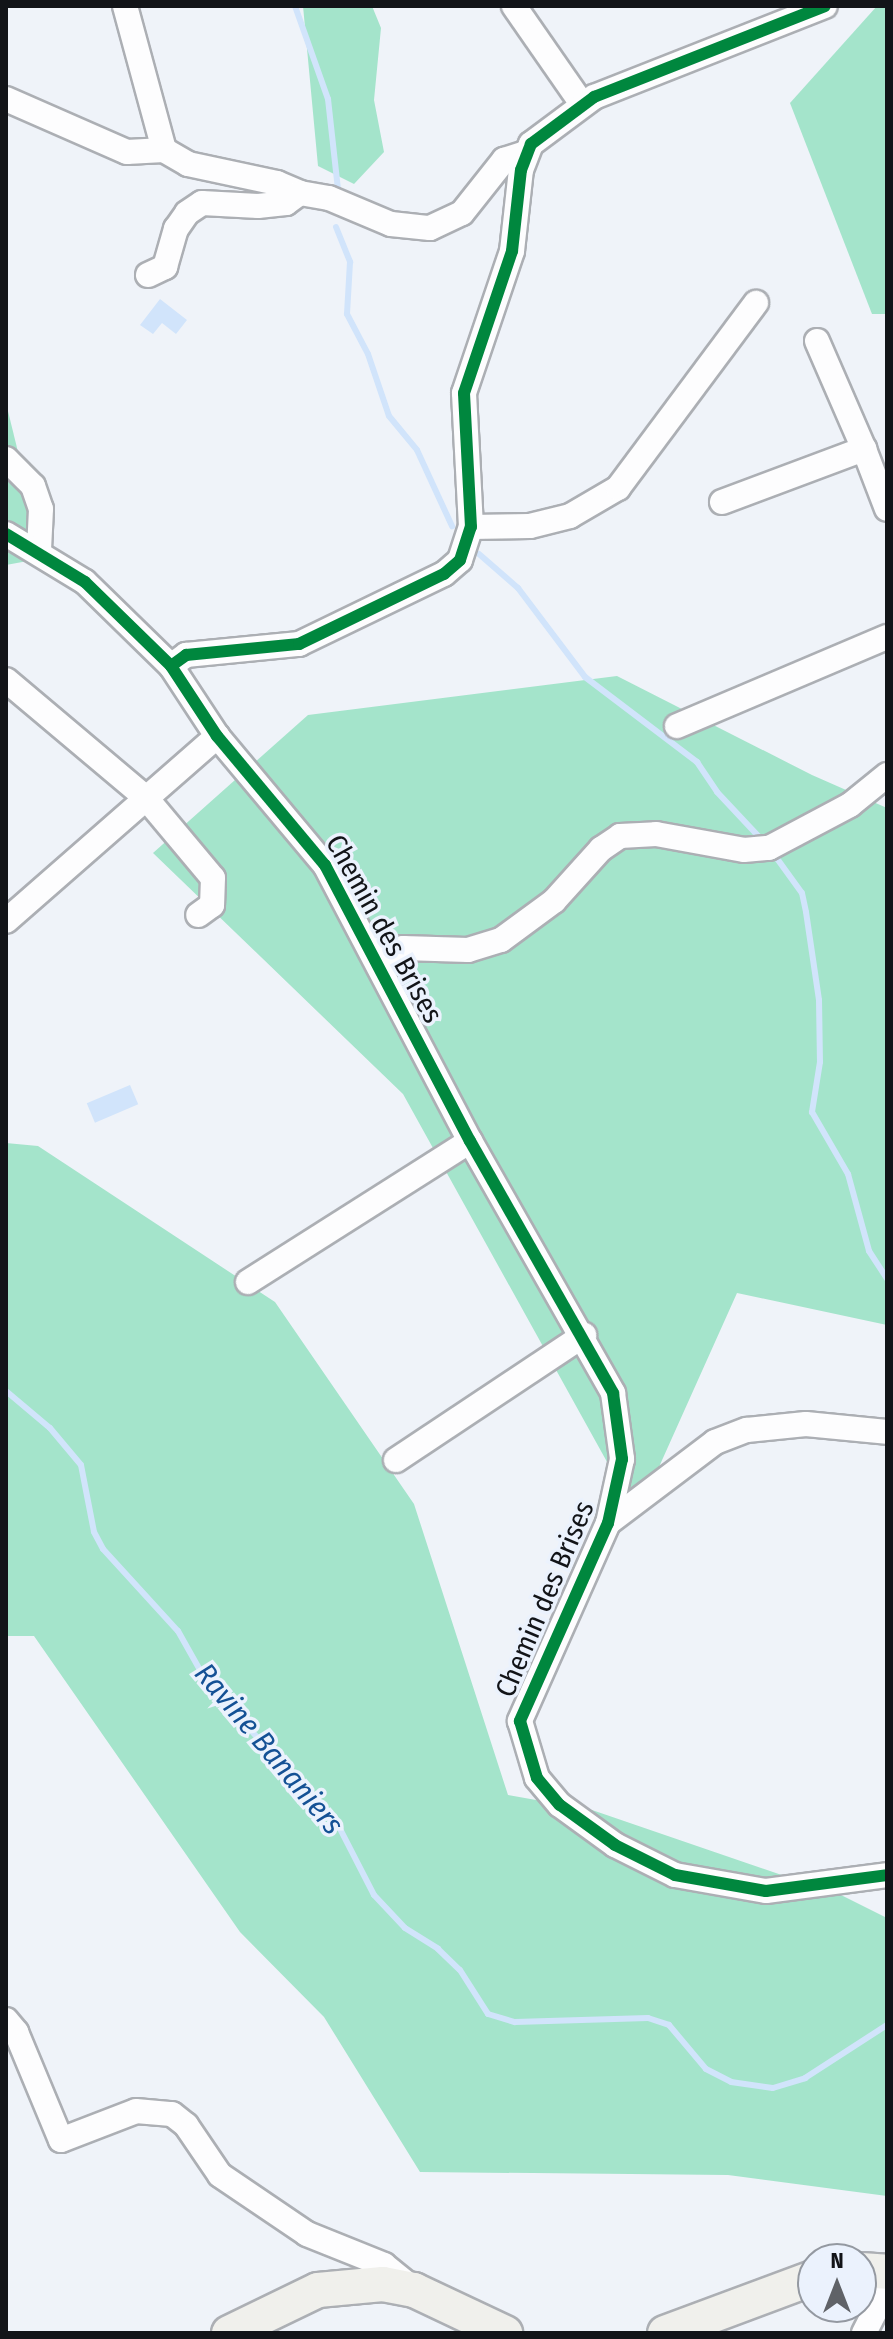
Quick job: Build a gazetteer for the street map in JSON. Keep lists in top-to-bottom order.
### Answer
{
  "streets": {
    "street": ["Chemin des Brises"]
  },
  "water": ["Ravine Bananiers"],
  "north": "top"
}
